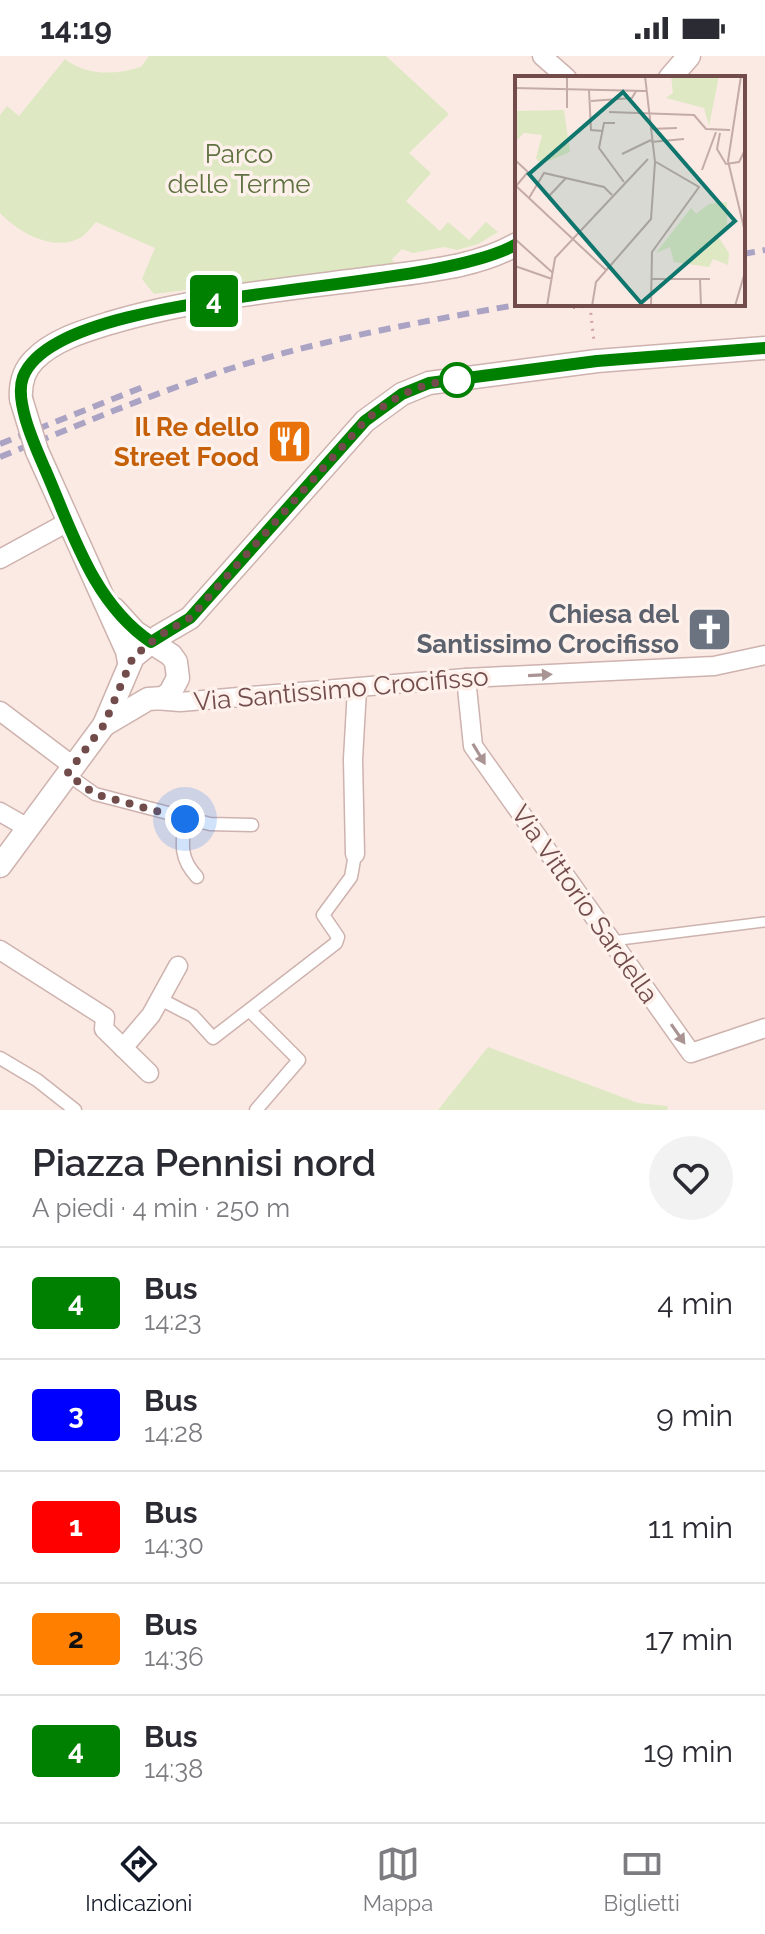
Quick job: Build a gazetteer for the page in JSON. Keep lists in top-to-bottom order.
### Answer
{
  "streets": {
    "street": ["Via Santissimo Crocifisso", "Via Vittorio Sardella"]
  },
  "crossings": [
    ["Via Santissimo Crocifisso", "Via Vittorio Sardella"]
  ],
  "one_way": ["Via Santissimo Crocifisso", "Via Vittorio Sardella"],
  "parks": ["Parco delle Terme"],
  "places": {
    "restaurant": ["Il Re dello Street Food"],
    "church": ["Chiesa del Santissimo Crocifisso"]
  },
  "lines": ["bus line 4"],
  "page": {
    "status": "14:19",
    "on_map": "4",
    "heading": ["Piazza Pennisi nord", "A piedi · 4 min · 250 m"],
    "list": [
      {
        "mark": "4",
        "name": "Bus",
        "note": "14:23",
        "value": "4 min"
      },
      {
        "mark": "3",
        "name": "Bus",
        "note": "14:28",
        "value": "9 min"
      },
      {
        "mark": "1",
        "name": "Bus",
        "note": "14:30",
        "value": "11 min"
      },
      {
        "mark": "2",
        "name": "Bus",
        "note": "14:36",
        "value": "17 min"
      },
      {
        "mark": "4",
        "name": "Bus",
        "note": "14:38",
        "value": "19 min"
      }
    ],
    "tabs": ["Indicazioni", "Mappa", "Biglietti"]
  }
}
